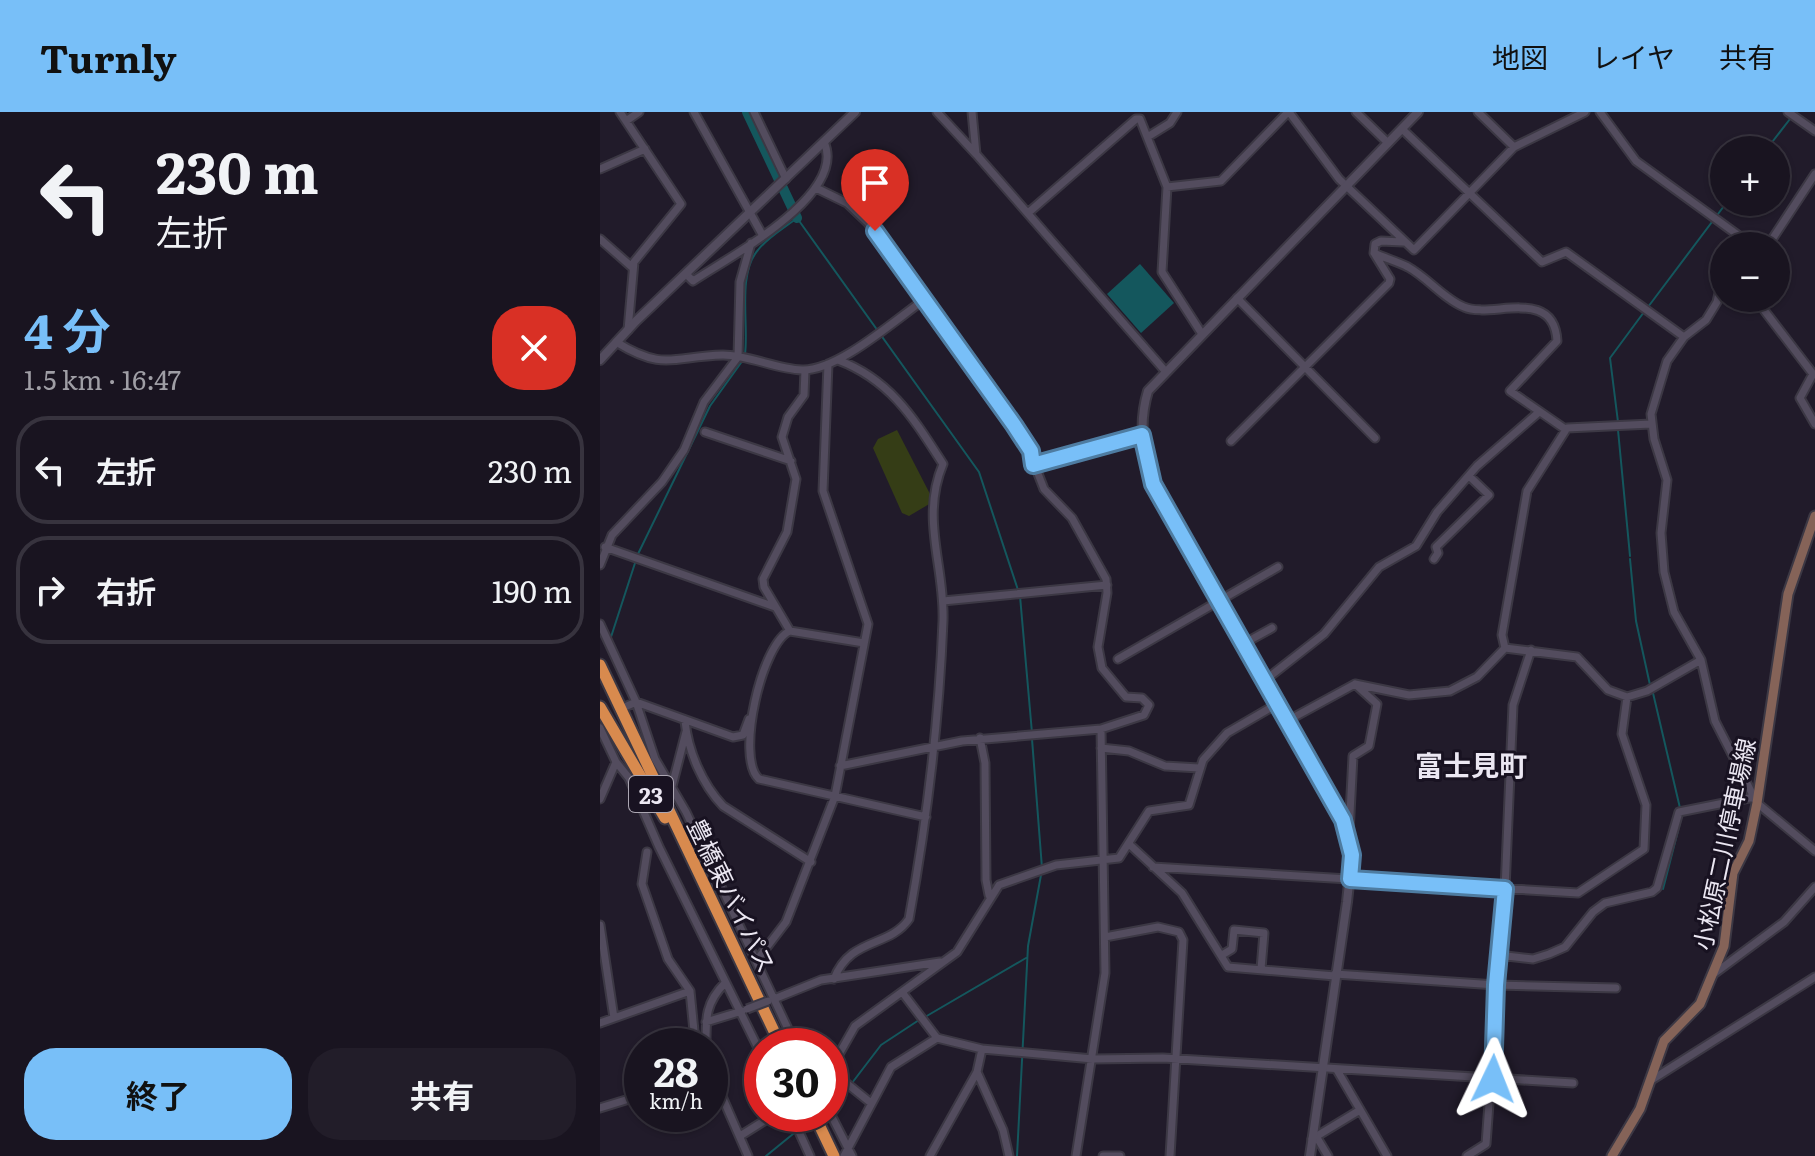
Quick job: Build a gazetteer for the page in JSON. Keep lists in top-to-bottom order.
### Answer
{
  "streets": {
    "highway": ["23", "豊橋東バイパス"],
    "main road": ["小松原二川停車場線"]
  },
  "crossings": [
    ["23", "豊橋東バイパス"]
  ],
  "districts": ["富士見町"],
  "page": {
    "header": "Turnly",
    "nav": ["地図", "レイヤ", "共有"],
    "turn": ["230 m", "左折"],
    "map_buttons": ["+", "−"],
    "heading": ["4 分", "1.5 km · 16:47"],
    "list": [
      {
        "name": "左折",
        "value": "230 m"
      },
      {
        "name": "右折",
        "value": "190 m"
      }
    ],
    "speed": "28 km/h",
    "limit": "30",
    "buttons": ["終了", "共有"]
  }
}
